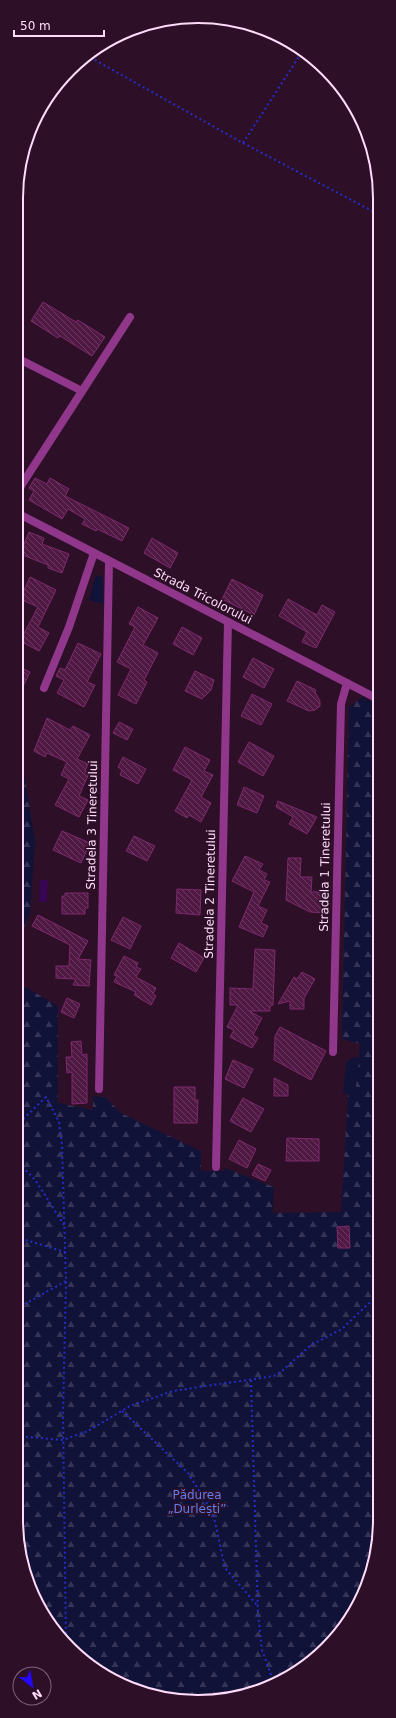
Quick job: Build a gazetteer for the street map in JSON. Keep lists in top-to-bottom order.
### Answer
{
  "streets": {
    "street": [
      "Strada Tricolorului",
      "Stradela 3 Tineretului",
      "Stradela 1 Tineretului",
      "Stradela 2 Tineretului"
    ]
  },
  "crossings": [
    ["Strada Tricolorului", "Stradela 3 Tineretului"],
    ["Strada Tricolorului", "Stradela 1 Tineretului"],
    ["Strada Tricolorului", "Stradela 2 Tineretului"]
  ],
  "parks": ["Pădurea „Durlești”"],
  "scale_bar": "50 m",
  "north": "bottom right"
}
